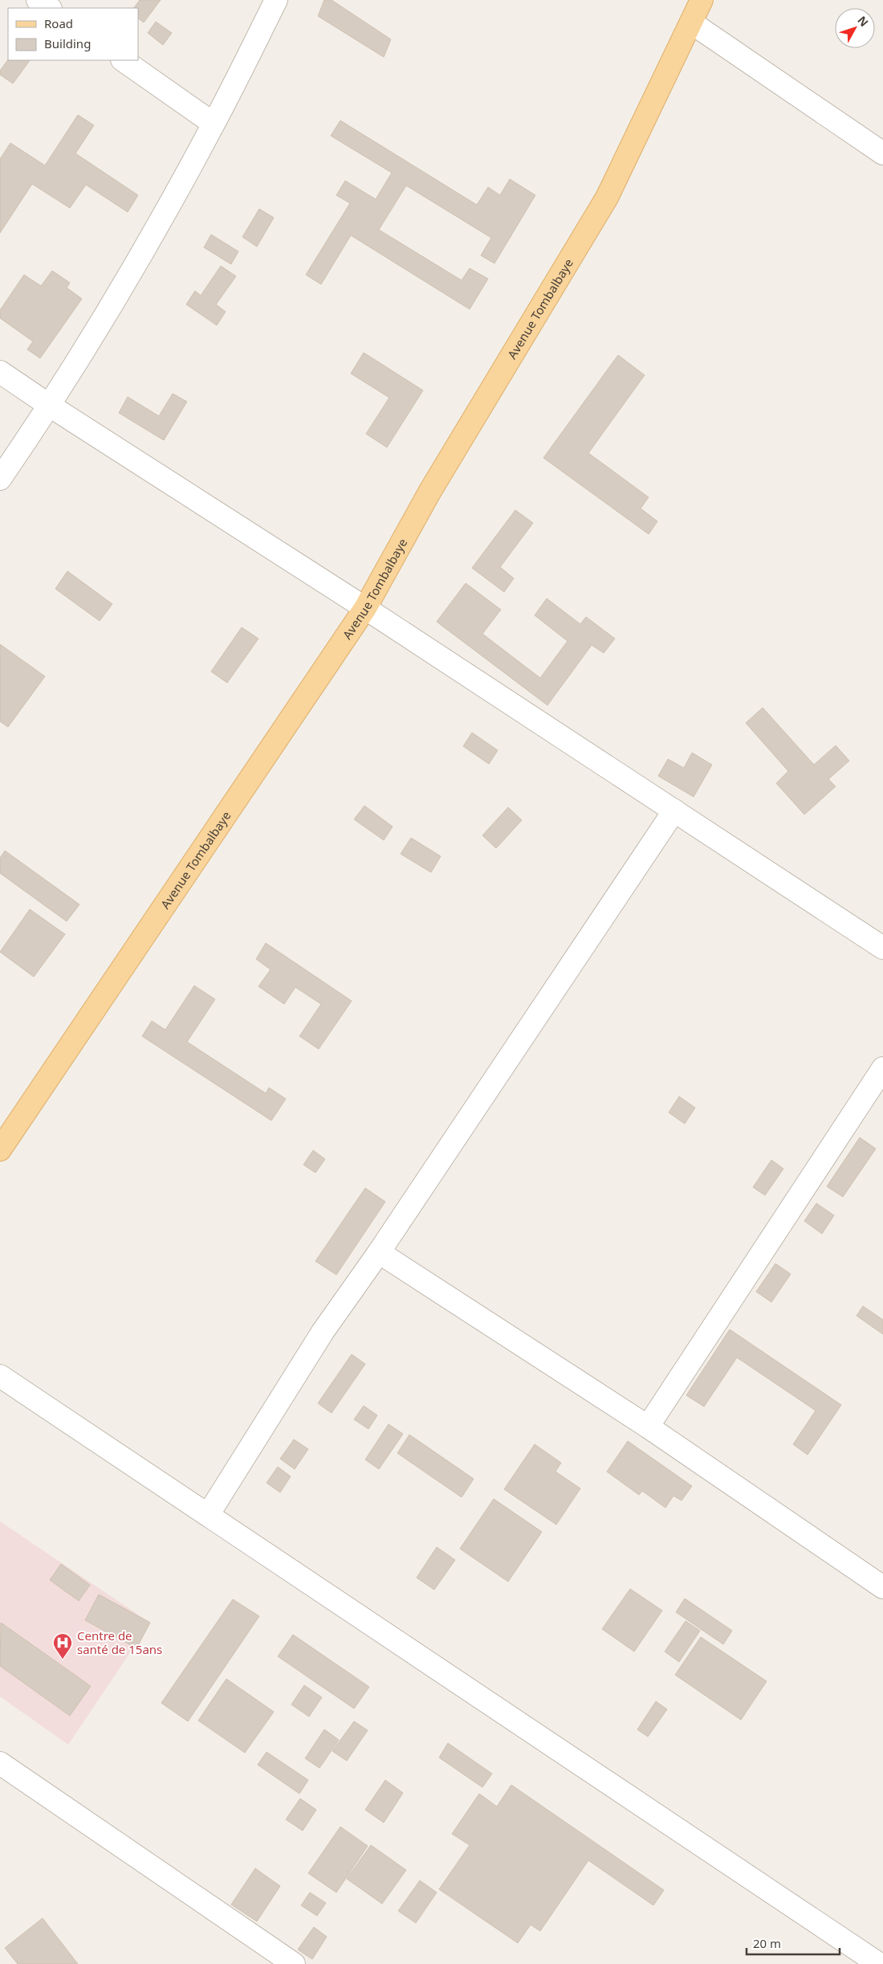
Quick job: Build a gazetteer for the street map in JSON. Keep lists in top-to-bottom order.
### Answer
{
  "streets": {
    "main road": ["Avenue Tombalbaye"]
  },
  "places": {
    "hospital": ["Centre de santé de 15ans"]
  },
  "legend": ["Road", "Building"],
  "scale_bar": "20 m",
  "north": "top right"
}
